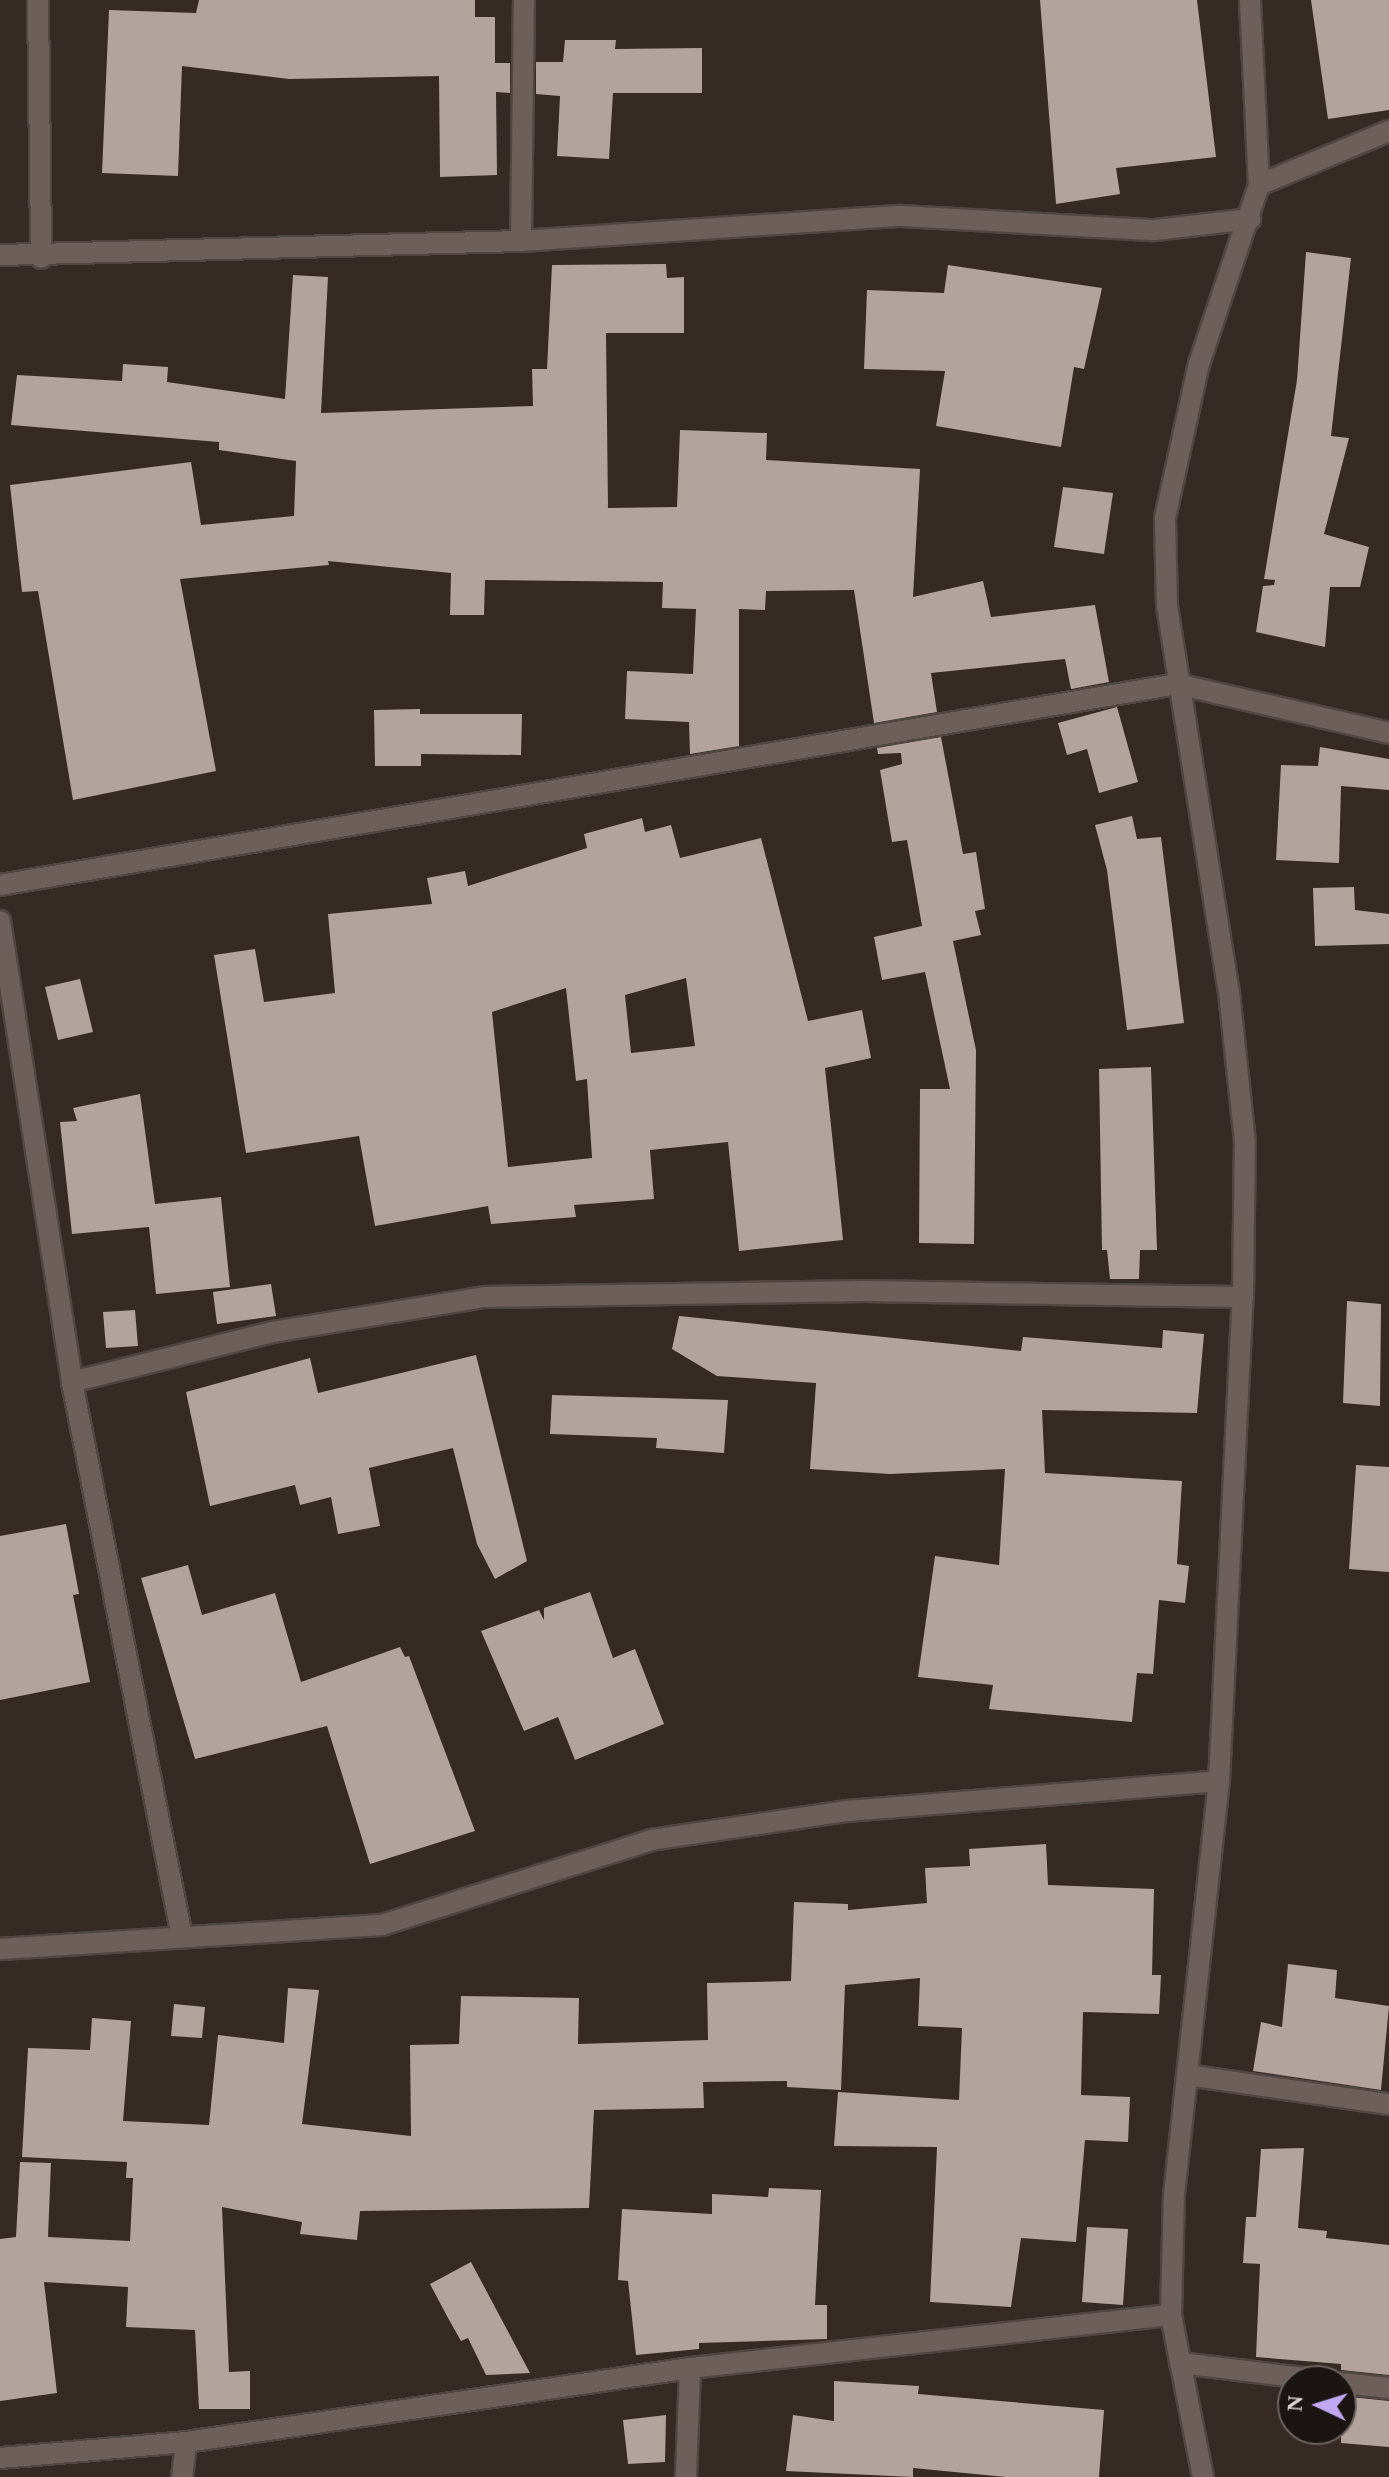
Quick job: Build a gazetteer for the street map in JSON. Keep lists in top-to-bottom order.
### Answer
{
  "north": "left"
}
